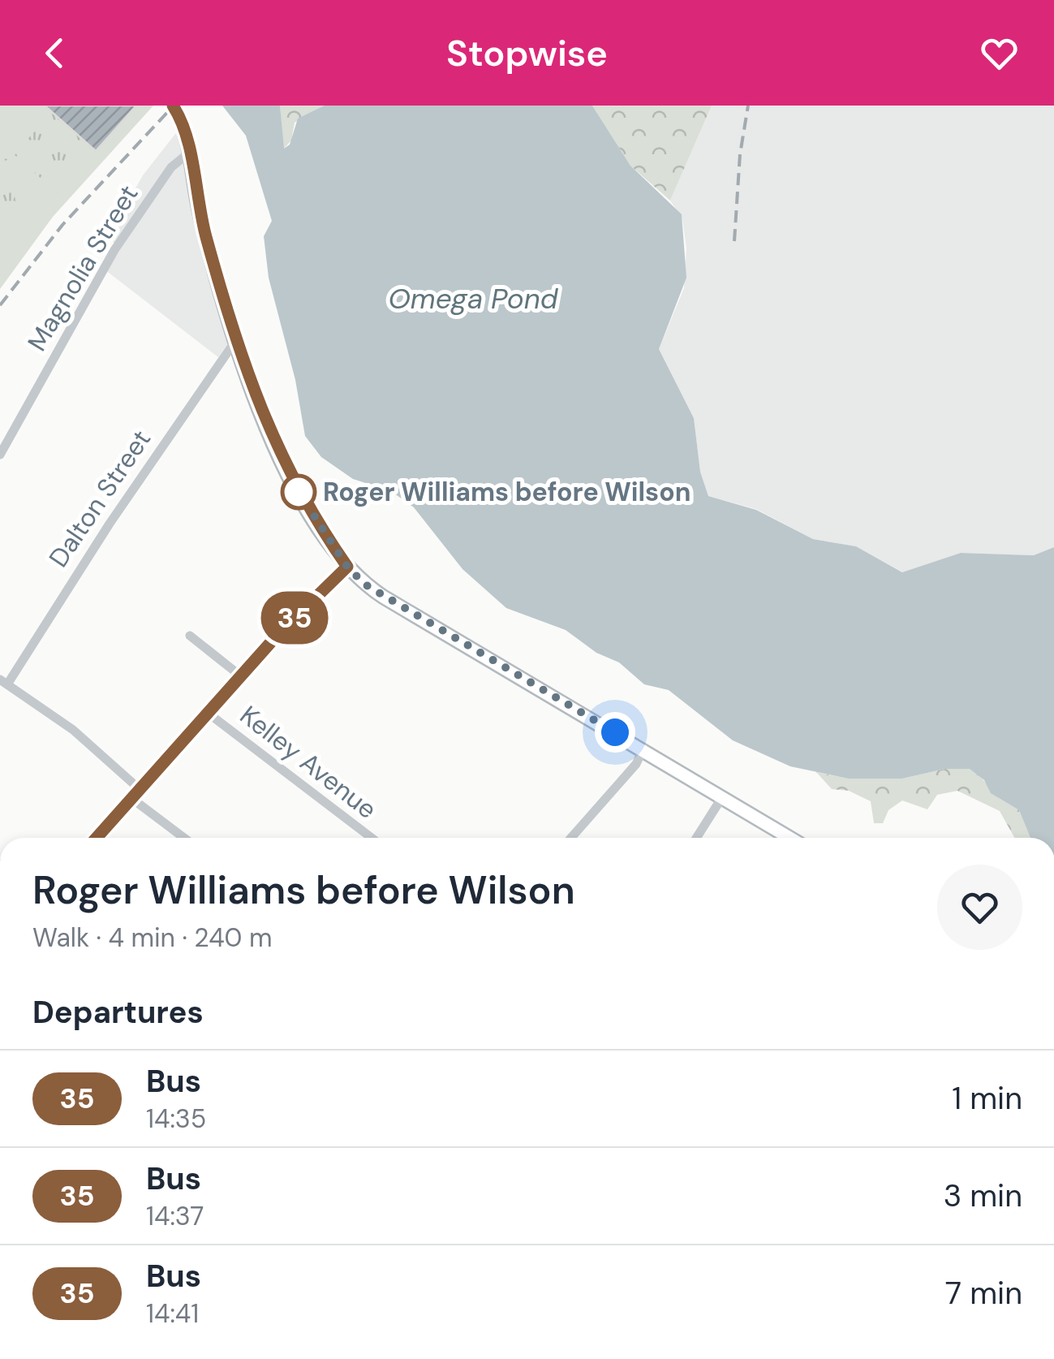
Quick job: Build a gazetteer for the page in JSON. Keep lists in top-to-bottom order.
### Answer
{
  "streets": {
    "street": ["Magnolia Street", "Dalton Street", "Kelley Avenue"]
  },
  "water": ["Omega Pond"],
  "places": ["Roger Williams before Wilson"],
  "lines": ["bus line 35"],
  "page": {
    "header": "Stopwise",
    "on_map": "35",
    "heading": [
      ["Roger Williams before Wilson", "Walk · 4 min · 240 m"],
      "Departures"
    ],
    "list": [
      {
        "mark": "35",
        "name": "Bus",
        "note": "14:35",
        "value": "1 min"
      },
      {
        "mark": "35",
        "name": "Bus",
        "note": "14:37",
        "value": "3 min"
      },
      {
        "mark": "35",
        "name": "Bus",
        "note": "14:41",
        "value": "7 min"
      }
    ]
  }
}
